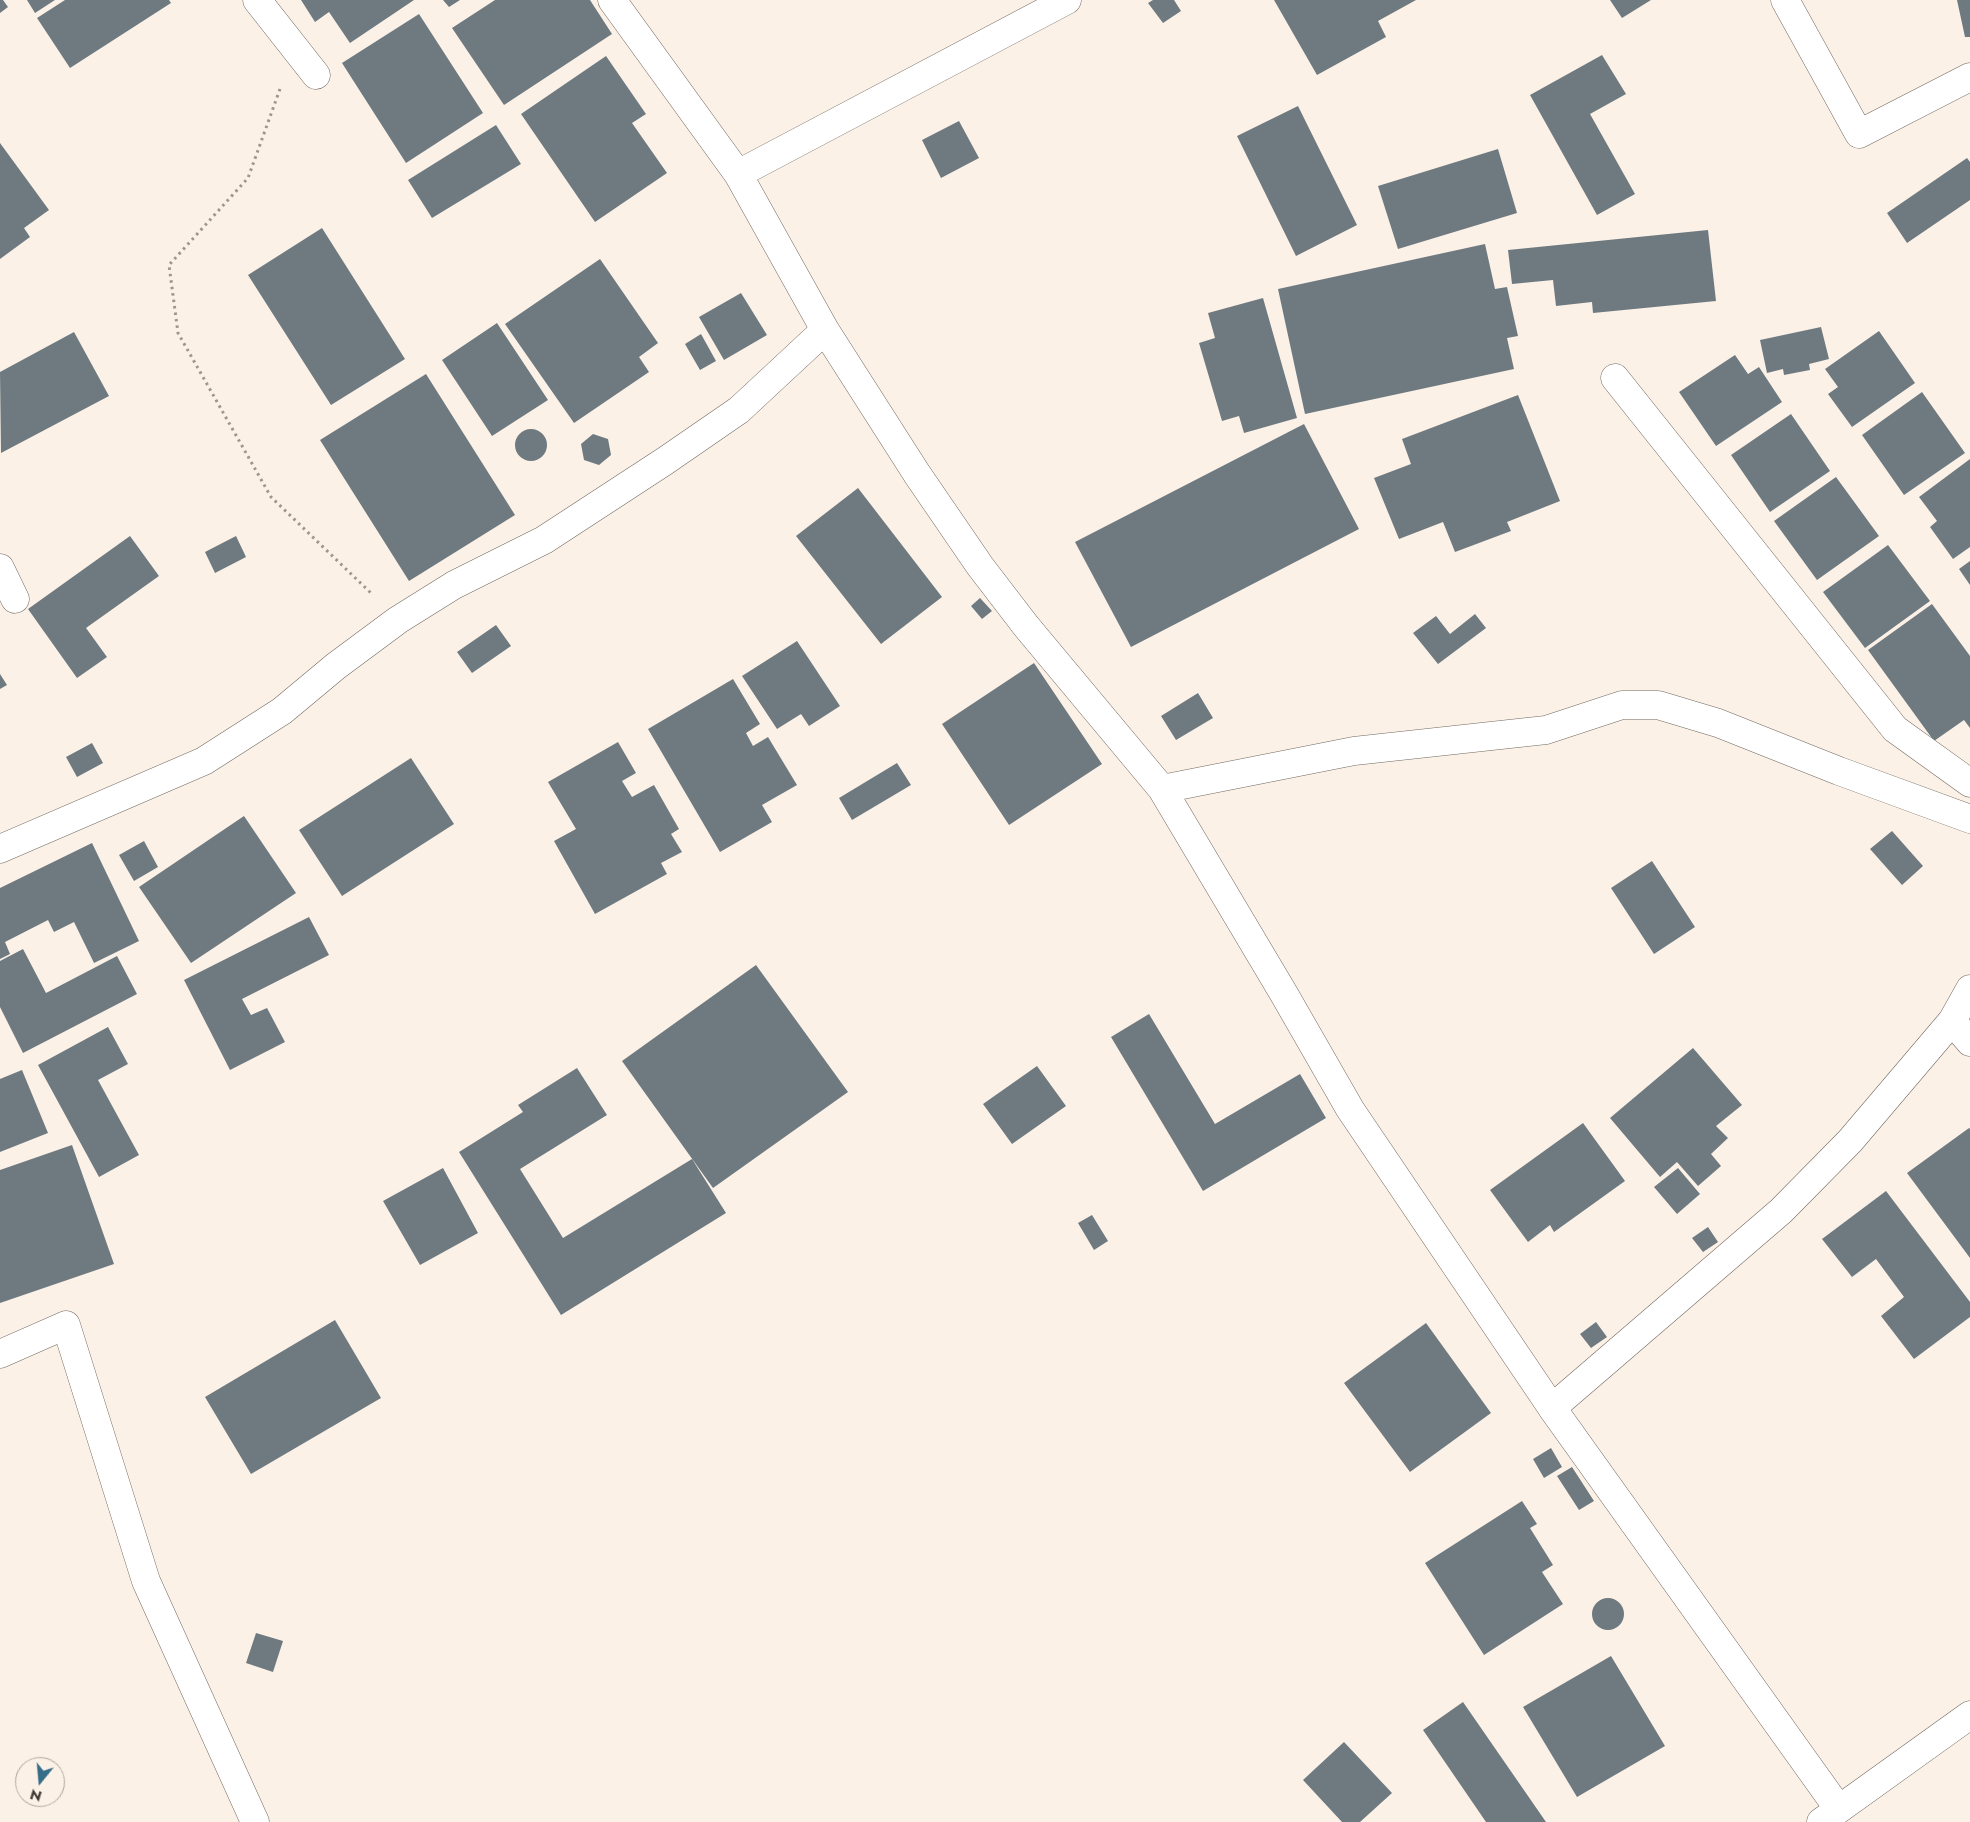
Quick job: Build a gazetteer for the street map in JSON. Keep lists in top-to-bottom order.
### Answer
{
  "north": "bottom"
}
